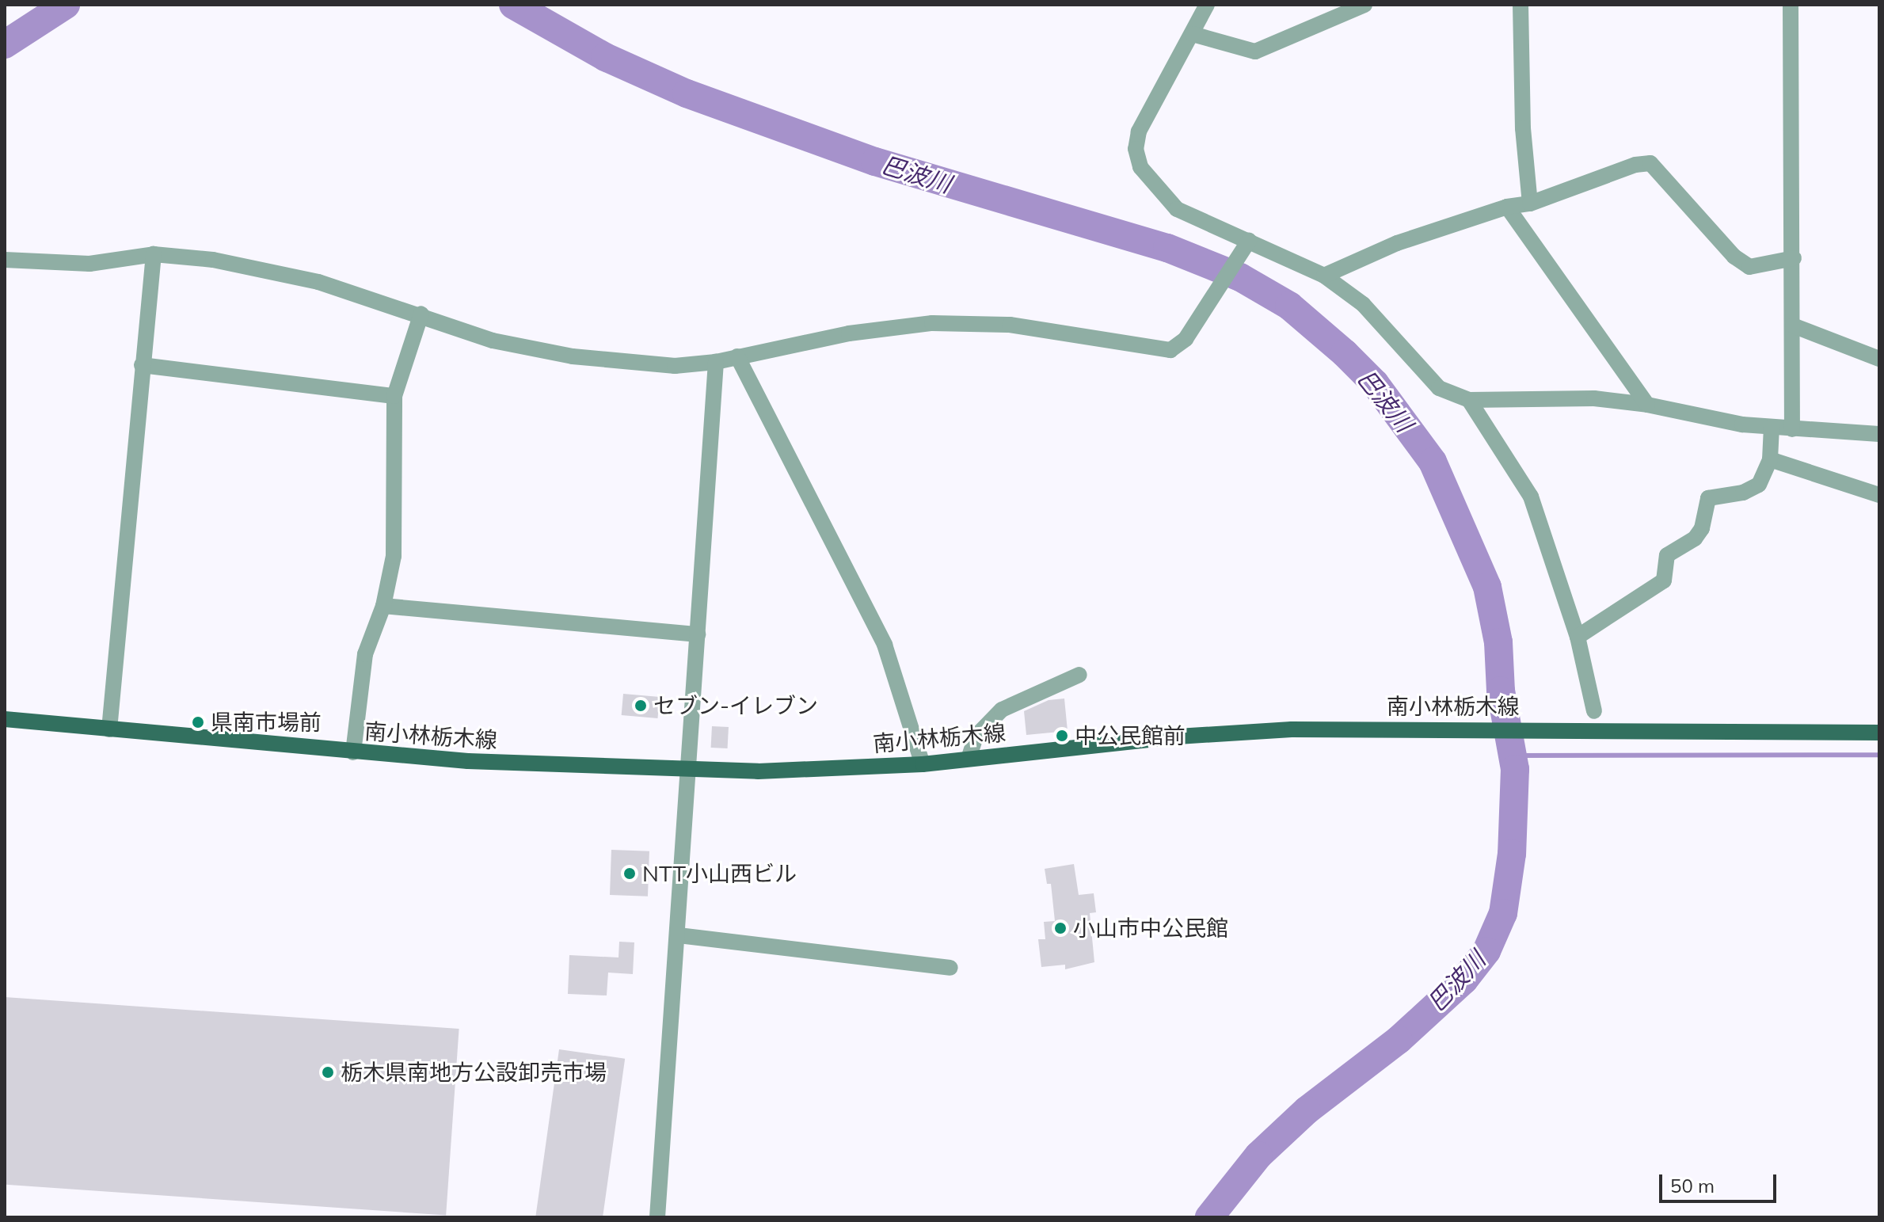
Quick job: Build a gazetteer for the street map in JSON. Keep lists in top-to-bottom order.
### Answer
{
  "streets": {
    "main road": ["南小林栃木線"]
  },
  "water": ["巴波川"],
  "places": [
    "セブン-イレブン",
    "県南市場前",
    "中公民館前",
    "NTT小山西ビル",
    "小山市中公民館",
    "栃木県南地方公設卸売市場"
  ],
  "scale_bar": "50 m"
}
